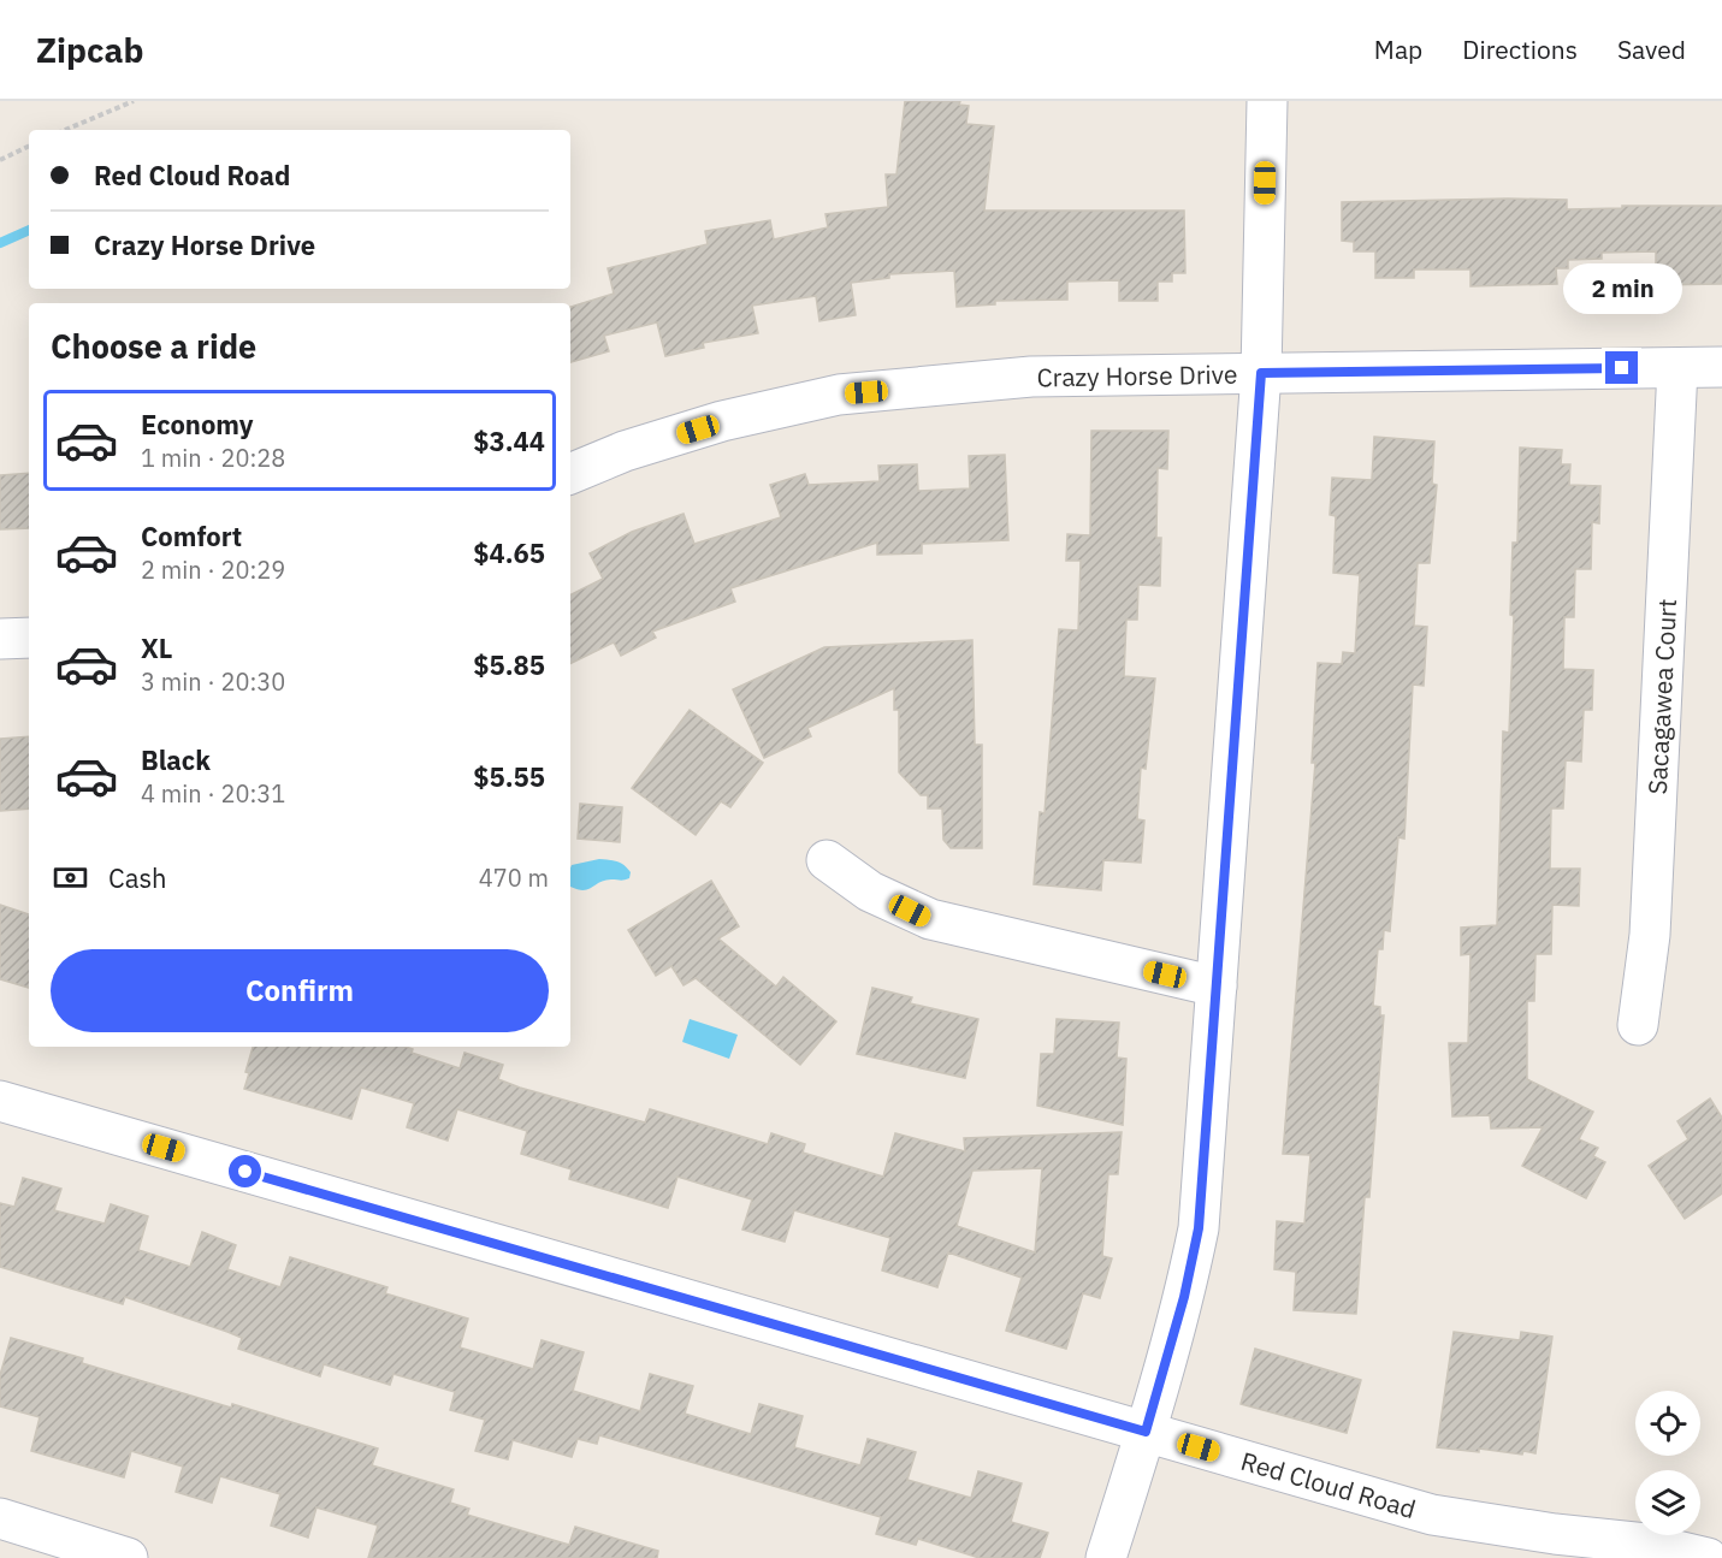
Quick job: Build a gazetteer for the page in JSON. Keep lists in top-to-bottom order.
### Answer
{
  "streets": {
    "street": ["Crazy Horse Drive", "Sacagawea Court", "Red Cloud Road"]
  },
  "crossings": [
    ["Crazy Horse Drive", "Sacagawea Court"]
  ],
  "page": {
    "header": "Zipcab",
    "nav": ["Map", "Directions", "Saved"],
    "banner": ["Red Cloud Road", "Crazy Horse Drive"],
    "bubble": "2 min",
    "heading": "Choose a ride",
    "list": [
      {
        "name": "Economy",
        "note": "1 min · 20:28",
        "value": "$3.44"
      },
      {
        "name": "Comfort",
        "note": "2 min · 20:29",
        "value": "$4.65"
      },
      {
        "name": "XL",
        "note": "3 min · 20:30",
        "value": "$5.85"
      },
      {
        "name": "Black",
        "note": "4 min · 20:31",
        "value": "$5.55"
      }
    ],
    "pay": ["Cash", "470 m"],
    "buttons": "Confirm"
  }
}
